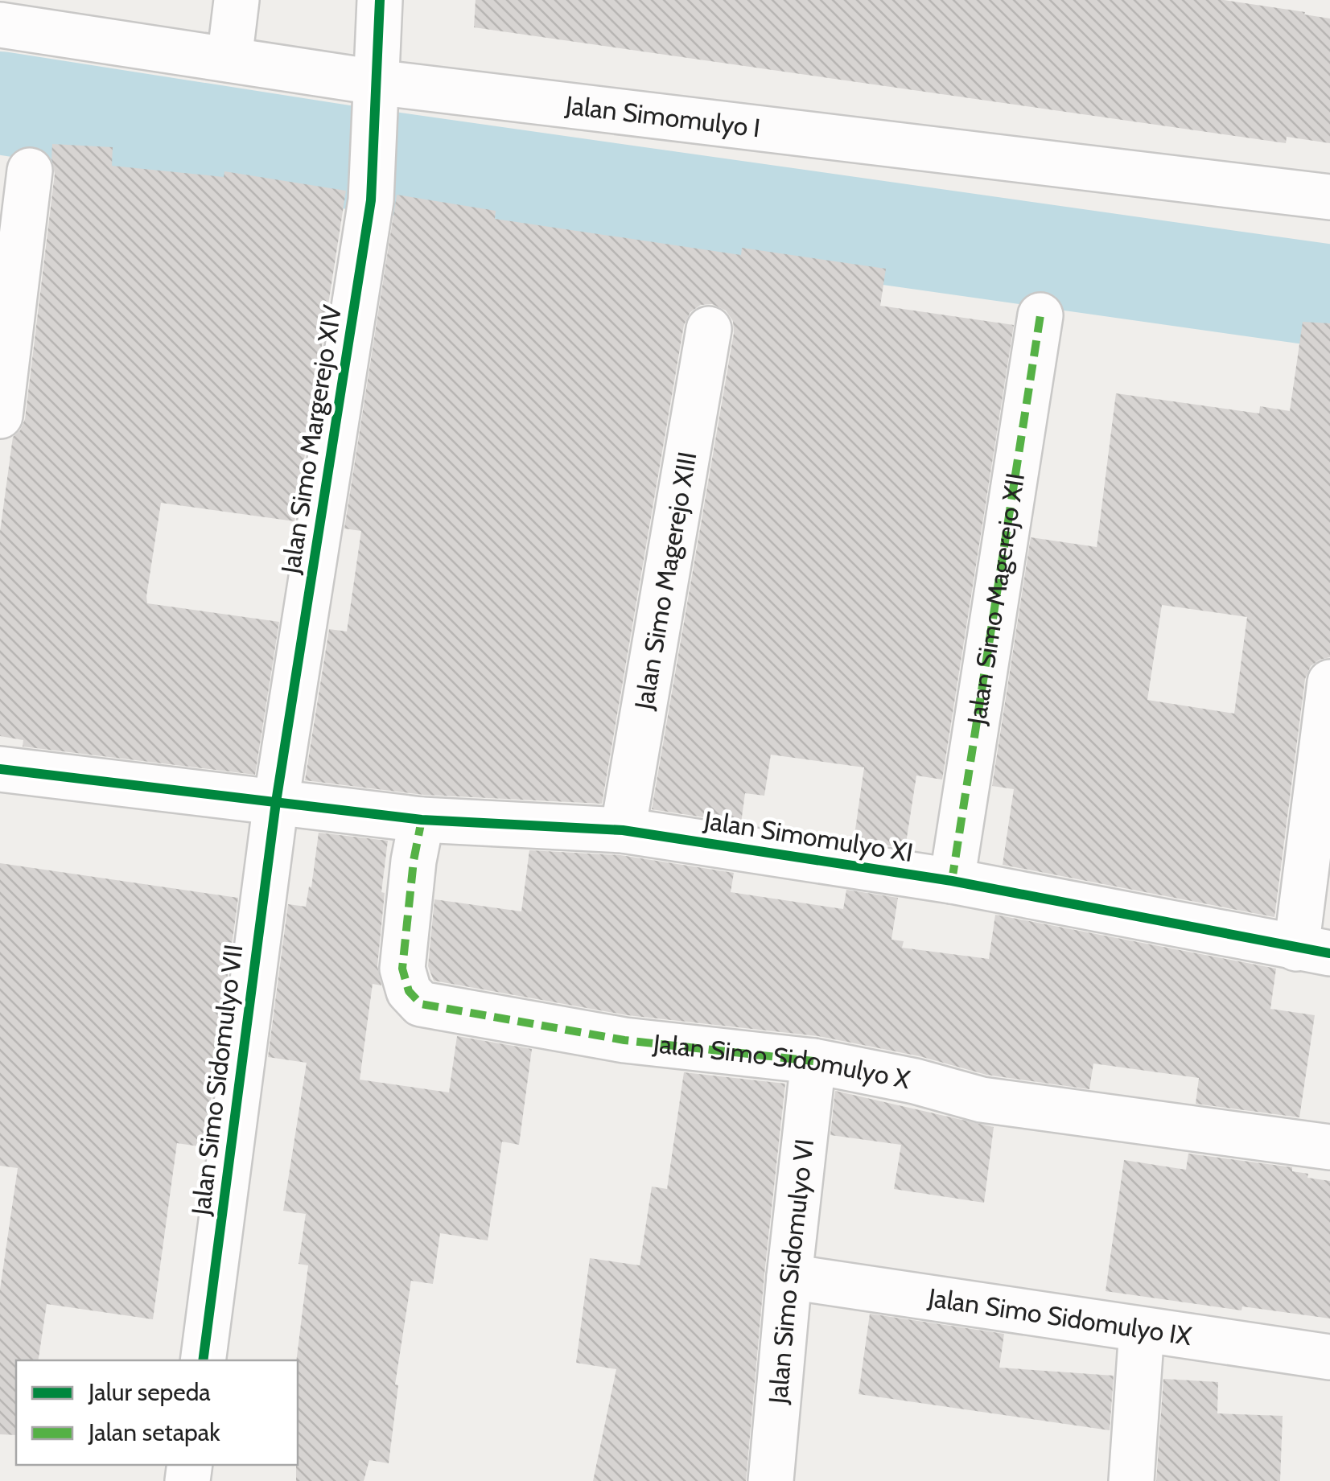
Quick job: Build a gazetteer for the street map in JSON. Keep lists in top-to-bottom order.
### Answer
{
  "streets": {
    "street": [
      "Jalan Simomulyo I",
      "Jalan Simo Margerejo XIV",
      "Jalan Simo Magerejo XIII",
      "Jalan Simo Magerejo XII",
      "Jalan Simomulyo XI",
      "Jalan Simo Sidomulyo X",
      "Jalan Simo Sidomulyo VII",
      "Jalan Simo Sidomulyo VI",
      "Jalan Simo Sidomulyo IX"
    ]
  },
  "crossings": [
    ["Jalan Simomulyo I", "Jalan Simo Margerejo XIV"],
    ["Jalan Simo Margerejo XIV", "Jalan Simomulyo XI"],
    ["Jalan Simo Margerejo XIV", "Jalan Simo Sidomulyo VII"],
    ["Jalan Simo Magerejo XIII", "Jalan Simomulyo XI"],
    ["Jalan Simo Magerejo XII", "Jalan Simomulyo XI"],
    ["Jalan Simomulyo XI", "Jalan Simo Sidomulyo X"],
    ["Jalan Simomulyo XI", "Jalan Simo Sidomulyo VII"],
    ["Jalan Simo Sidomulyo X", "Jalan Simo Sidomulyo VI"],
    ["Jalan Simo Sidomulyo VI", "Jalan Simo Sidomulyo IX"]
  ],
  "legend": ["Jalur sepeda", "Jalan setapak"]
}
